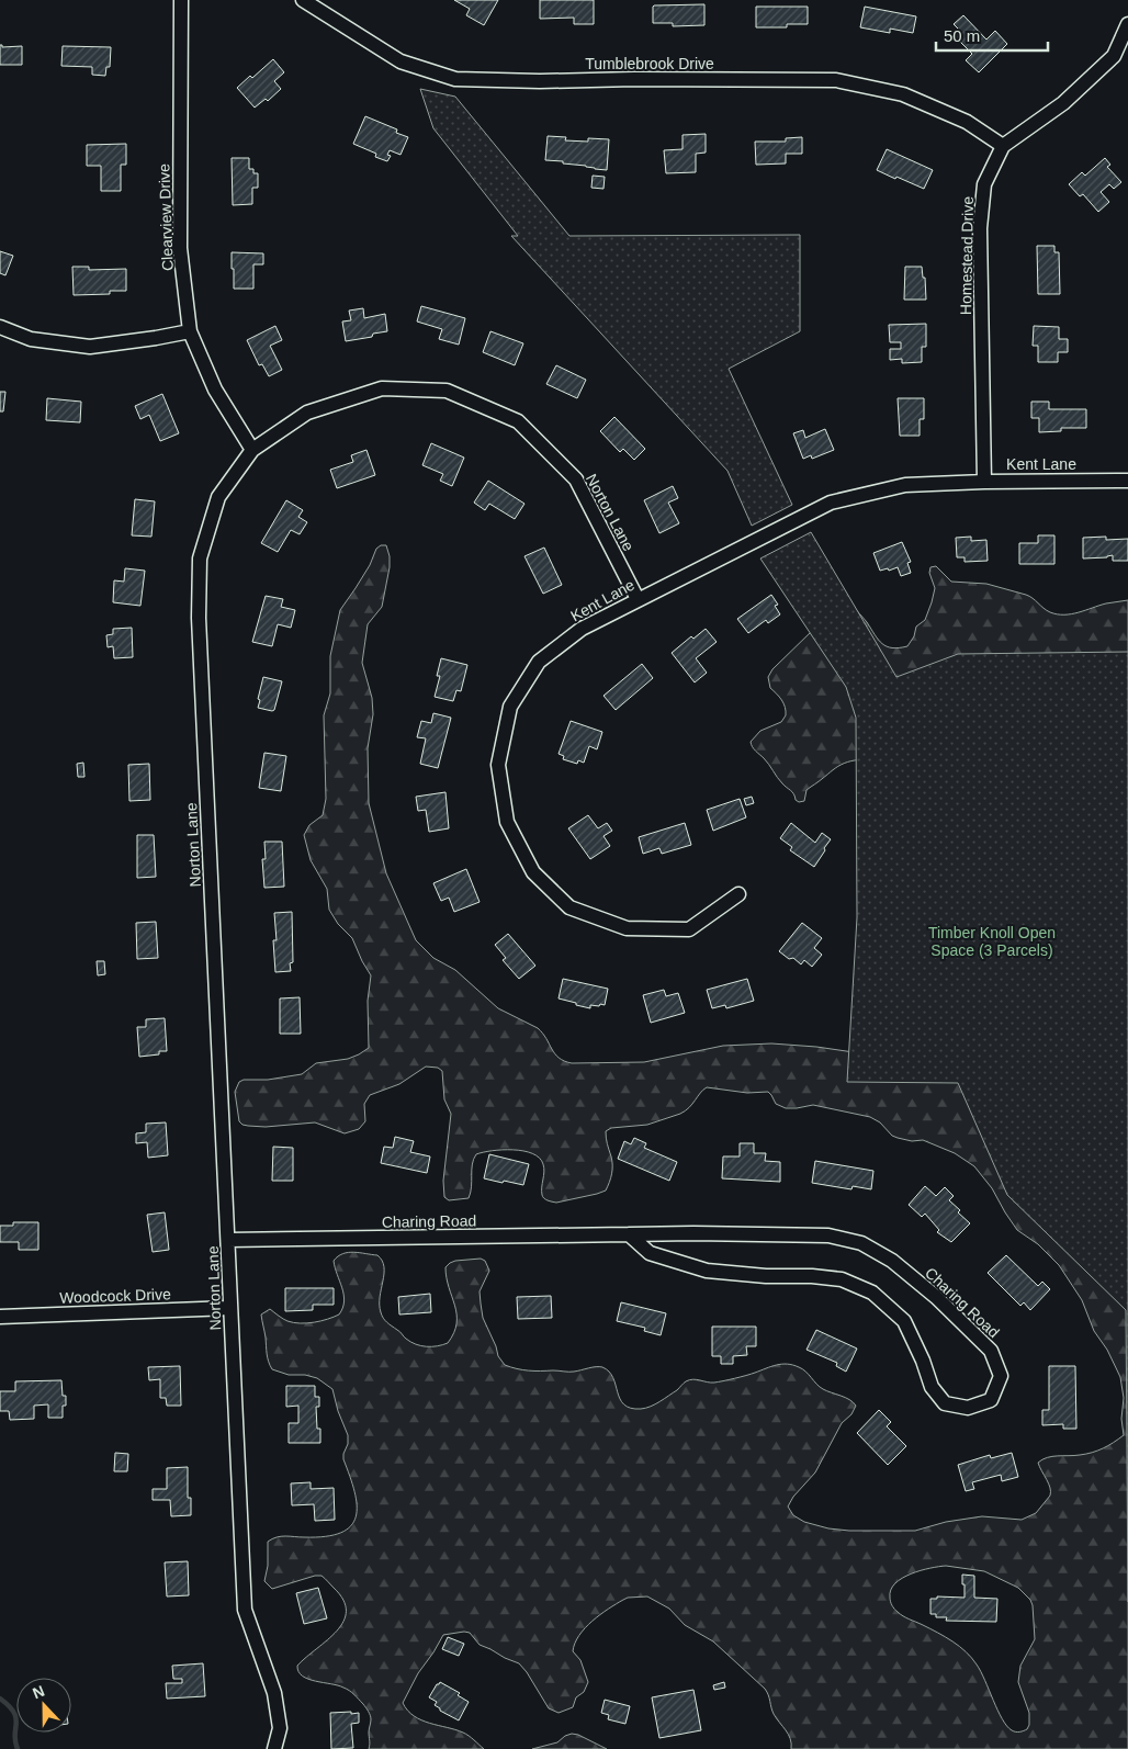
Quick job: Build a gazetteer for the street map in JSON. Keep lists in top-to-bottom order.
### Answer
{
  "streets": {
    "street": [
      "Tumblebrook Drive",
      "Clearview Drive",
      "Homestead Drive",
      "Kent Lane",
      "Norton Lane",
      "Charing Road",
      "Woodcock Drive"
    ]
  },
  "crossings": [
    ["Tumblebrook Drive", "Homestead Drive"],
    ["Clearview Drive", "Norton Lane"],
    ["Homestead Drive", "Kent Lane"],
    ["Kent Lane", "Norton Lane"],
    ["Norton Lane", "Charing Road"],
    ["Norton Lane", "Woodcock Drive"]
  ],
  "parks": ["Timber Knoll Open Space (3 Parcels)"],
  "scale_bar": "50 m",
  "north": "top"
}
